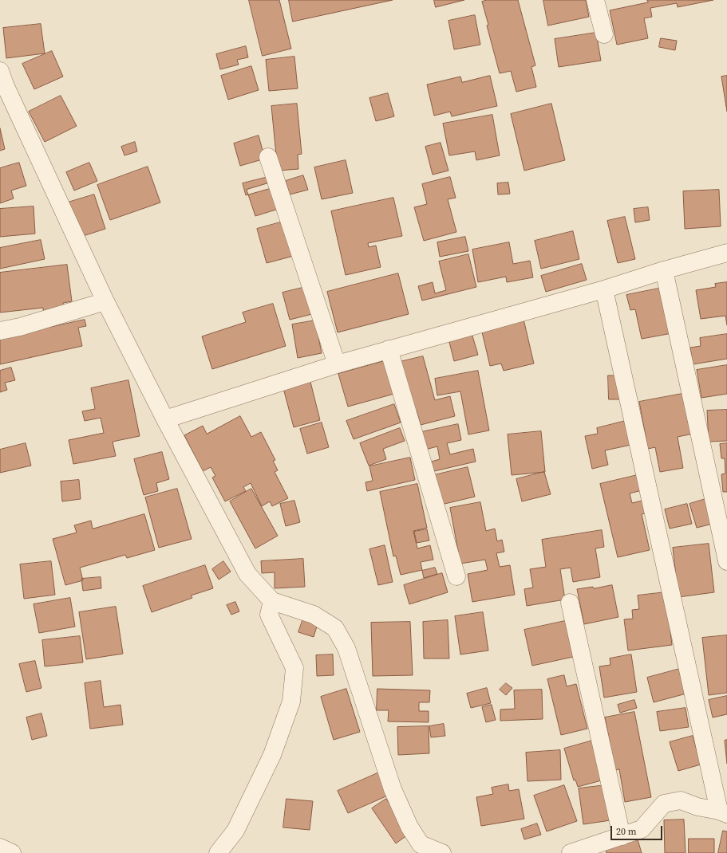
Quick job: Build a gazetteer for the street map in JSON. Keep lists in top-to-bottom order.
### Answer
{
  "scale_bar": "20 m"
}
